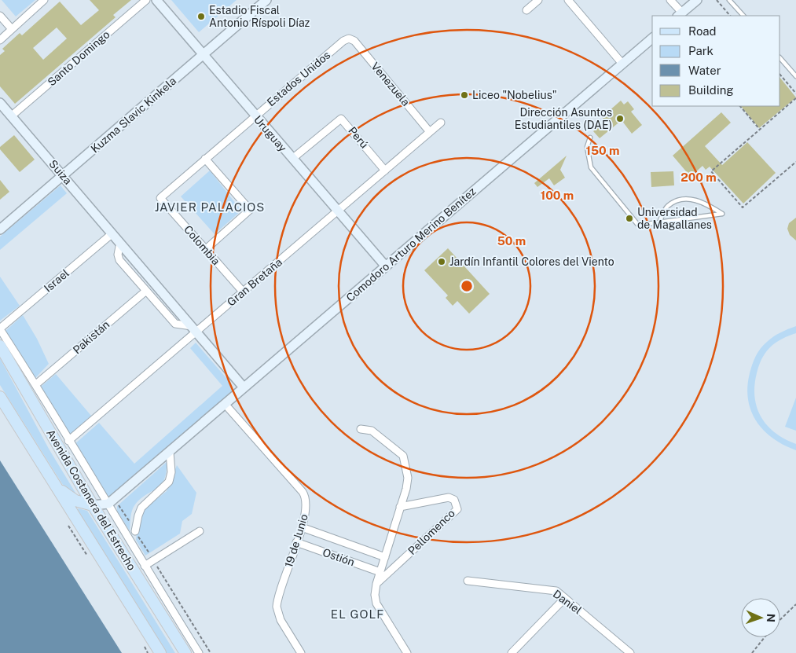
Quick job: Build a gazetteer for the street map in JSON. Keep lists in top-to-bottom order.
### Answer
{
  "streets": {
    "main road": ["Avenida Costanera del Estrecho"],
    "street": [
      "Santo Domingo",
      "Estados Unidos",
      "Venezuela",
      "Kuzma Slavic Kinkela",
      "Uruguay",
      "Perú",
      "Suiza",
      "Comodoro Arturo Merino Benítez",
      "Colombia",
      "Israel",
      "Gran Bretaña",
      "Pakistán",
      "Pellomenco",
      "19 de Junio",
      "Ostión",
      "Daniel"
    ]
  },
  "crossings": [
    ["Santo Domingo", "Suiza"],
    ["Estados Unidos", "Venezuela"],
    ["Estados Unidos", "Uruguay"],
    ["Estados Unidos", "Colombia"],
    ["Venezuela", "Gran Bretaña"],
    ["Kuzma Slavic Kinkela", "Uruguay"],
    ["Kuzma Slavic Kinkela", "Suiza"],
    ["Uruguay", "Perú"],
    ["Uruguay", "Comodoro Arturo Merino Benítez"],
    ["Uruguay", "Gran Bretaña"],
    ["Perú", "Gran Bretaña"],
    ["Suiza", "Comodoro Arturo Merino Benítez"],
    ["Suiza", "Israel"],
    ["Suiza", "Gran Bretaña"],
    ["Comodoro Arturo Merino Benítez", "19 de Junio"],
    ["Colombia", "Gran Bretaña"],
    ["19 de Junio", "Ostión"]
  ],
  "districts": ["JAVIER PALACIOS", "EL GOLF"],
  "places": [
    "Estadio Fiscal Antonio Ríspoli Díaz",
    "Liceo \"Nobelius\"",
    "Dirección Asuntos Estudiantiles (DAE)",
    "Universidad de Magallanes",
    "Jardín Infantil Colores del Viento"
  ],
  "legend": [
    "Road",
    "Park",
    "Water",
    "Building"
  ],
  "north": "right",
  "rings": [
    "150 m",
    "200 m",
    "100 m",
    "50 m"
  ]
}
